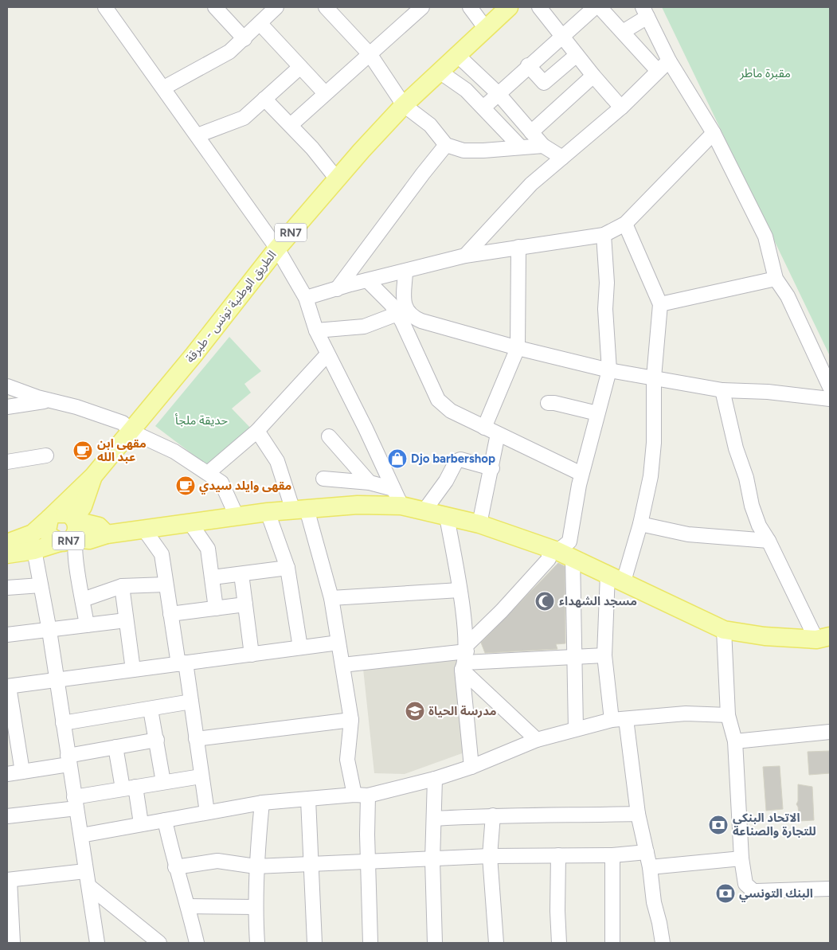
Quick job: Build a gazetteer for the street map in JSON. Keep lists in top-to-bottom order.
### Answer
{
  "streets": {
    "main road": ["RN7", "الطريق الوطنية تونس - طبرقة"]
  },
  "crossings": [
    ["RN7", "الطريق الوطنية تونس - طبرقة"]
  ],
  "parks": ["مقبرة ماطر", "حديقة ملجأ"],
  "places": {
    "cafe": ["مقهى ابن عبد الله", "مقهى وايلد سيدي"],
    "shop": ["Djo barbershop"],
    "mosque": ["مسجد الشهداء"],
    "school or university": ["مدرسة الحياة"],
    "bank": ["الاتحاد البنكي للتجارة والصناعة", "البنك التونسي"]
  }
}
